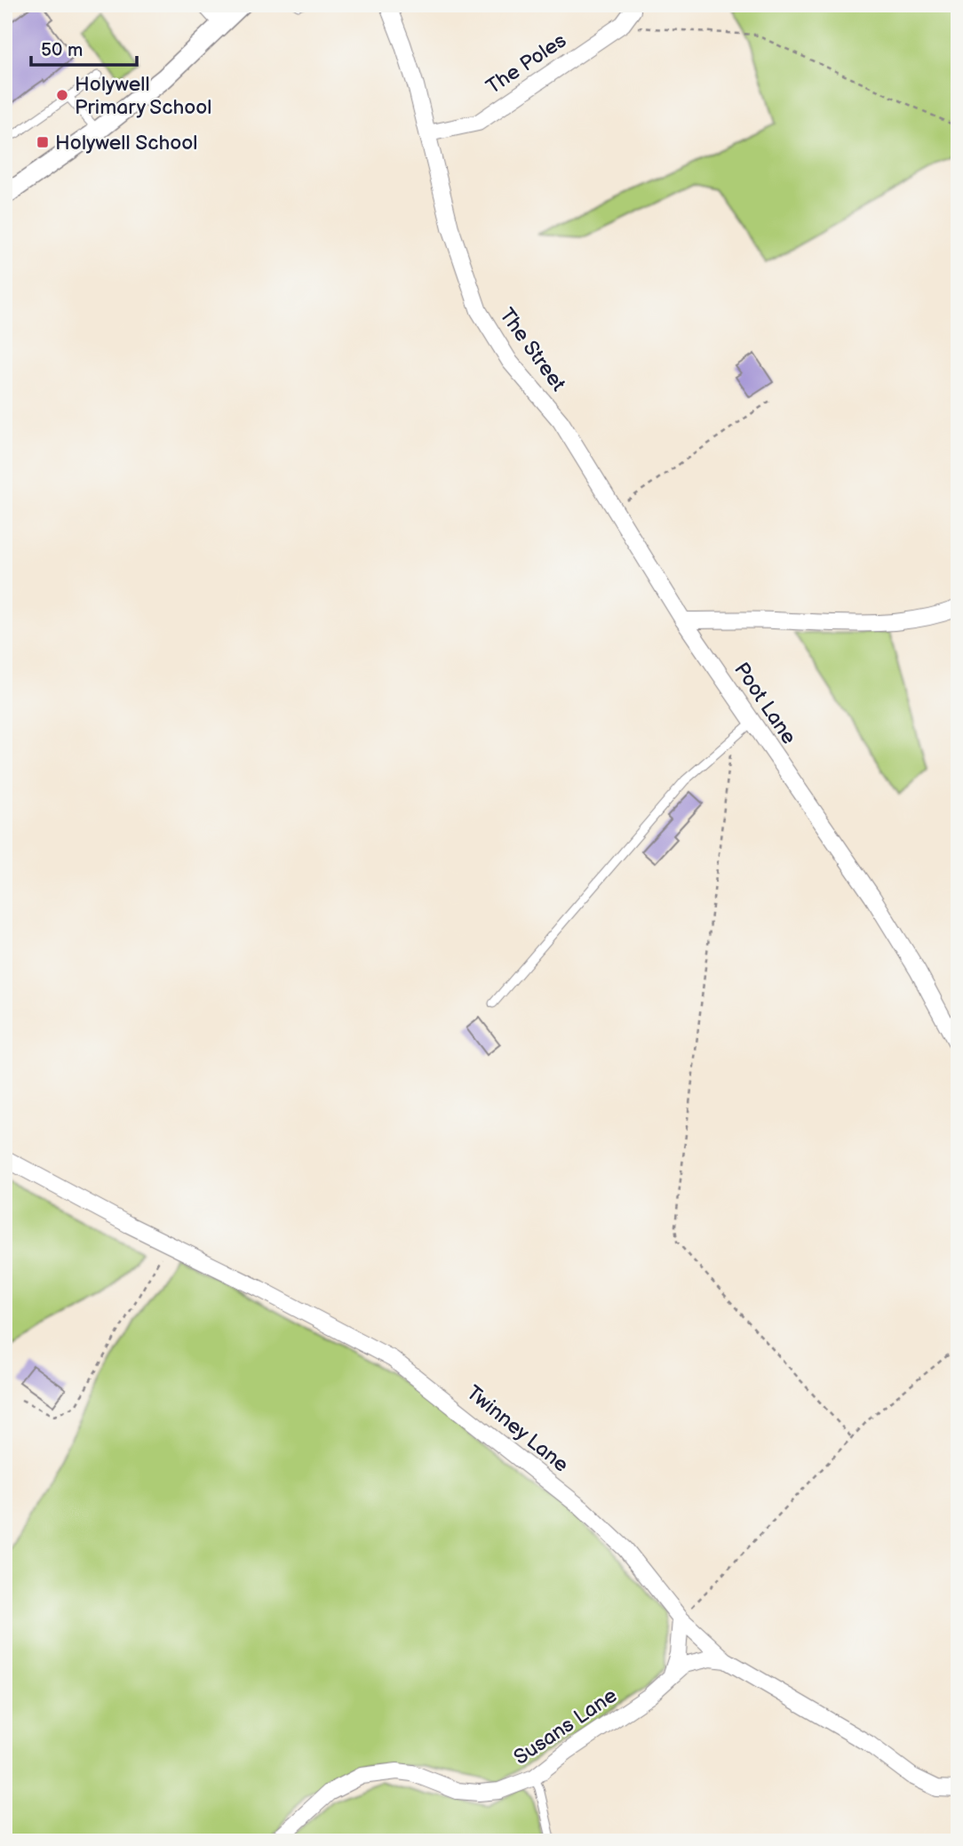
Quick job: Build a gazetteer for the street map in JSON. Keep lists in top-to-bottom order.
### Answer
{
  "streets": {
    "street": [
      "The Poles",
      "The Street",
      "Poot Lane",
      "Twinney Lane",
      "Susans Lane"
    ]
  },
  "crossings": [
    ["The Poles", "The Street"],
    ["The Street", "Poot Lane"],
    ["Twinney Lane", "Susans Lane"]
  ],
  "places": {
    "other": ["Holywell Primary School"],
    "transit": ["Holywell School"]
  },
  "scale_bar": "50 m"
}
